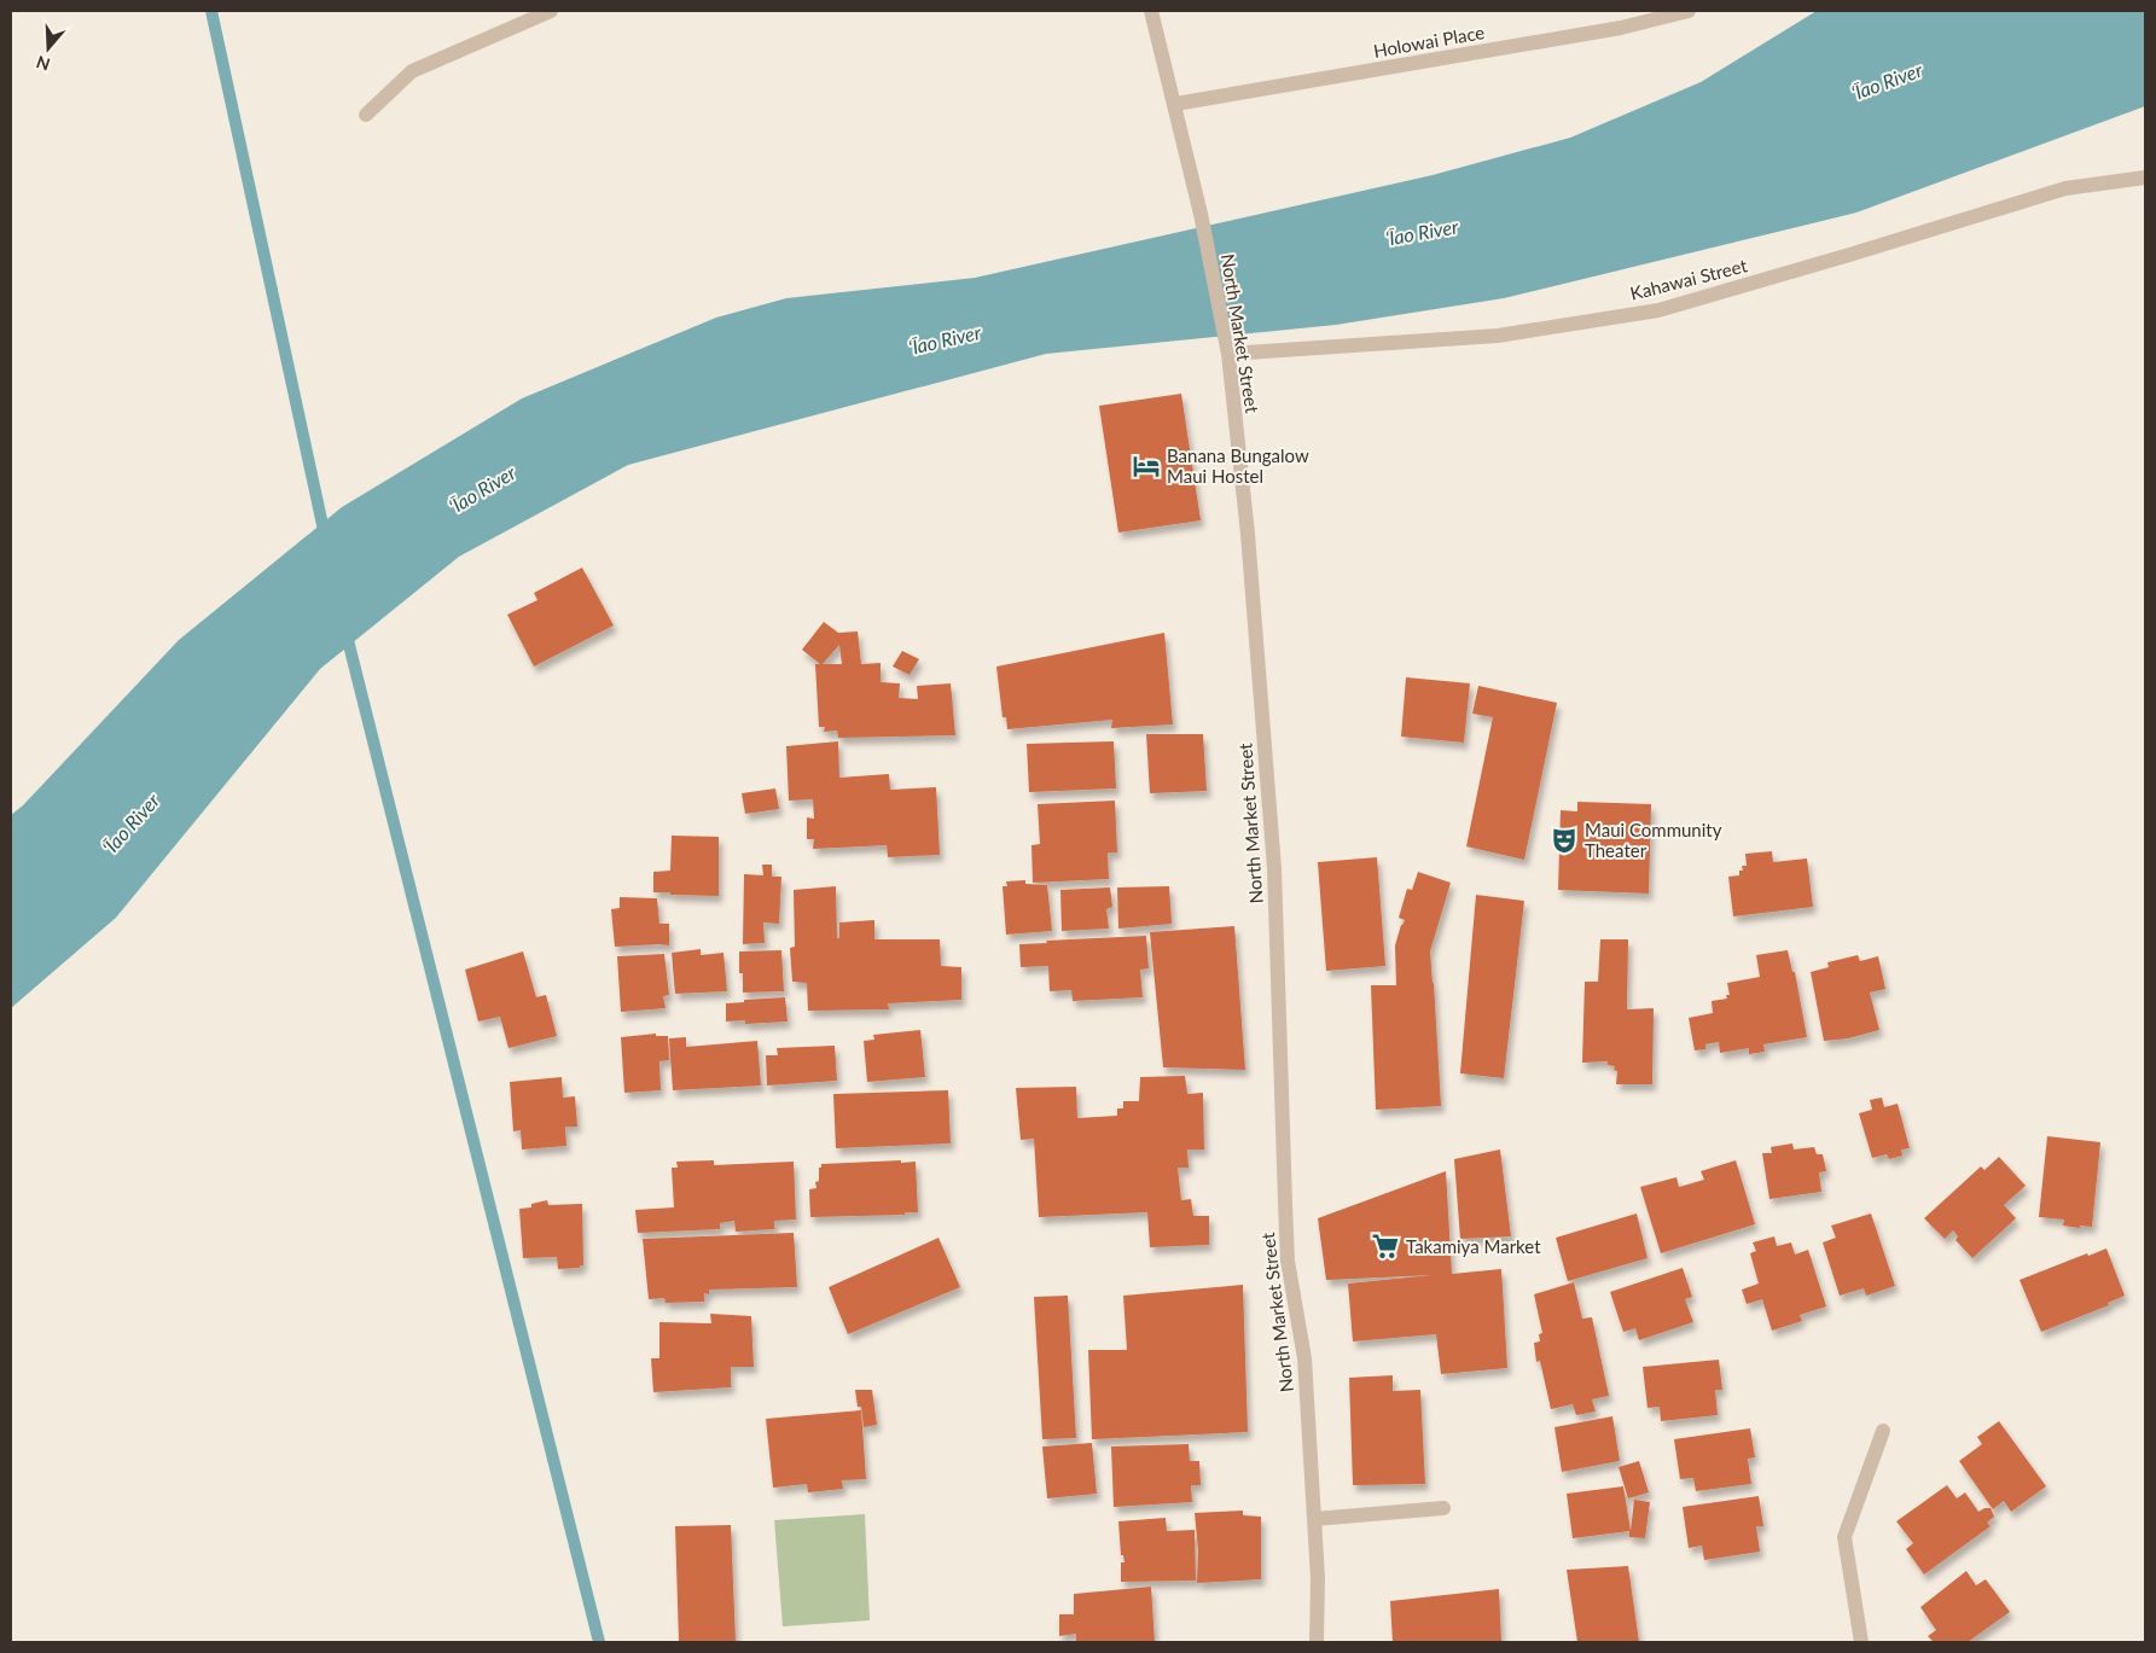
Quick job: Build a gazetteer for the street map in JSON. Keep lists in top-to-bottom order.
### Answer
{
  "streets": {
    "street": ["Holowai Place", "Kahawai Street", "North Market Street"]
  },
  "crossings": [
    ["Holowai Place", "North Market Street"],
    ["Kahawai Street", "North Market Street"]
  ],
  "water": ["ʻĪao River"],
  "places": {
    "hotel": ["Banana Bungalow Maui Hostel"],
    "theatre": ["Maui Community Theater"],
    "supermarket": ["Takamiya Market"]
  },
  "north": "bottom"
}
